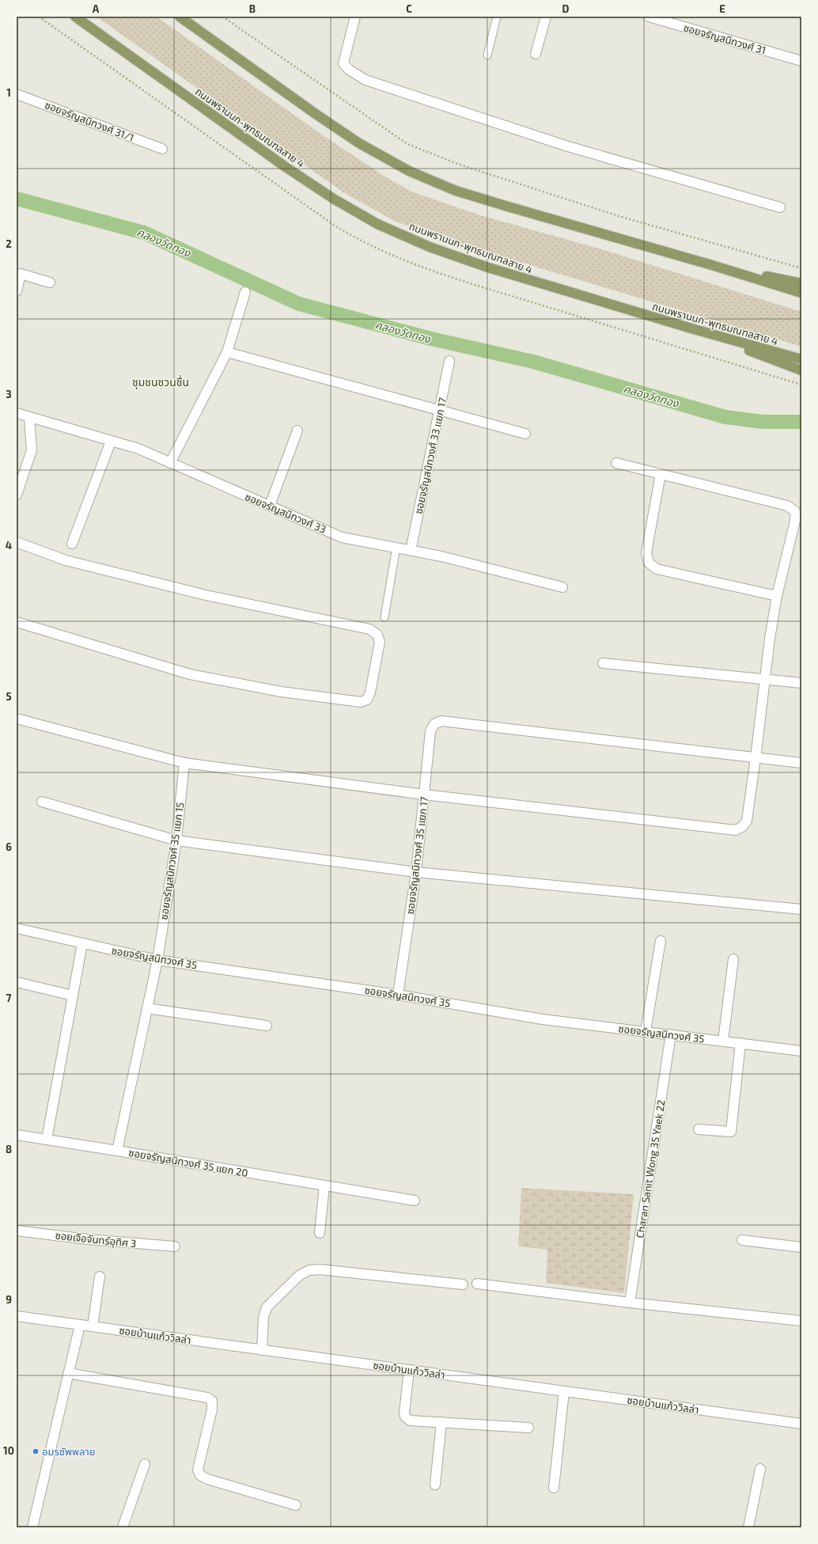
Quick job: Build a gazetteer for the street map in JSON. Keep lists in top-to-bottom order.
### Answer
{
  "streets": {
    "main road": ["ถนนพรานนก-พุทธมณฑลสาย 4"],
    "street": [
      "ซอยจรัญสนิทวงศ์ 31",
      "ซอยจรัญสนิทวงศ์ 31/1",
      "ซอยจรัญสนิทวงศ์ 33 แยก 17",
      "ซอยจรัญสนิทวงศ์ 33",
      "ซอยจรัญสนิทวงศ์ 35 แยก 17",
      "ซอยจรัญสนิทวงศ์ 35 แยก 15",
      "ซอยจรัญสนิทวงศ์ 35",
      "ซอยจรัญสนิทวงศ์ 35 แยก 20",
      "Charan Sanit Wong 35 Yaek 22",
      "ซอยเจือจันทร์อุทิศ 3",
      "ซอยบ้านแก้ววิลล่า"
    ]
  },
  "crossings": [
    ["ซอยจรัญสนิทวงศ์ 33 แยก 17", "ซอยจรัญสนิทวงศ์ 33"],
    ["ซอยจรัญสนิทวงศ์ 35 แยก 17", "ซอยจรัญสนิทวงศ์ 35"],
    ["ซอยจรัญสนิทวงศ์ 35 แยก 15", "ซอยจรัญสนิทวงศ์ 35"],
    ["ซอยจรัญสนิทวงศ์ 35 แยก 15", "ซอยจรัญสนิทวงศ์ 35 แยก 20"],
    ["ซอยจรัญสนิทวงศ์ 35", "ซอยจรัญสนิทวงศ์ 35 แยก 20"],
    ["ซอยจรัญสนิทวงศ์ 35", "Charan Sanit Wong 35 Yaek 22"]
  ],
  "districts": ["ชุมชนชวนชื่น"],
  "water": ["คลองวัดทอง"],
  "places": ["อมรซัพพลาย"],
  "grid": {
    "columns": [
      "A",
      "B",
      "C",
      "D",
      "E"
    ],
    "rows": [
      "1",
      "2",
      "3",
      "4",
      "5",
      "6",
      "7",
      "8",
      "9",
      "10"
    ]
  }
}
